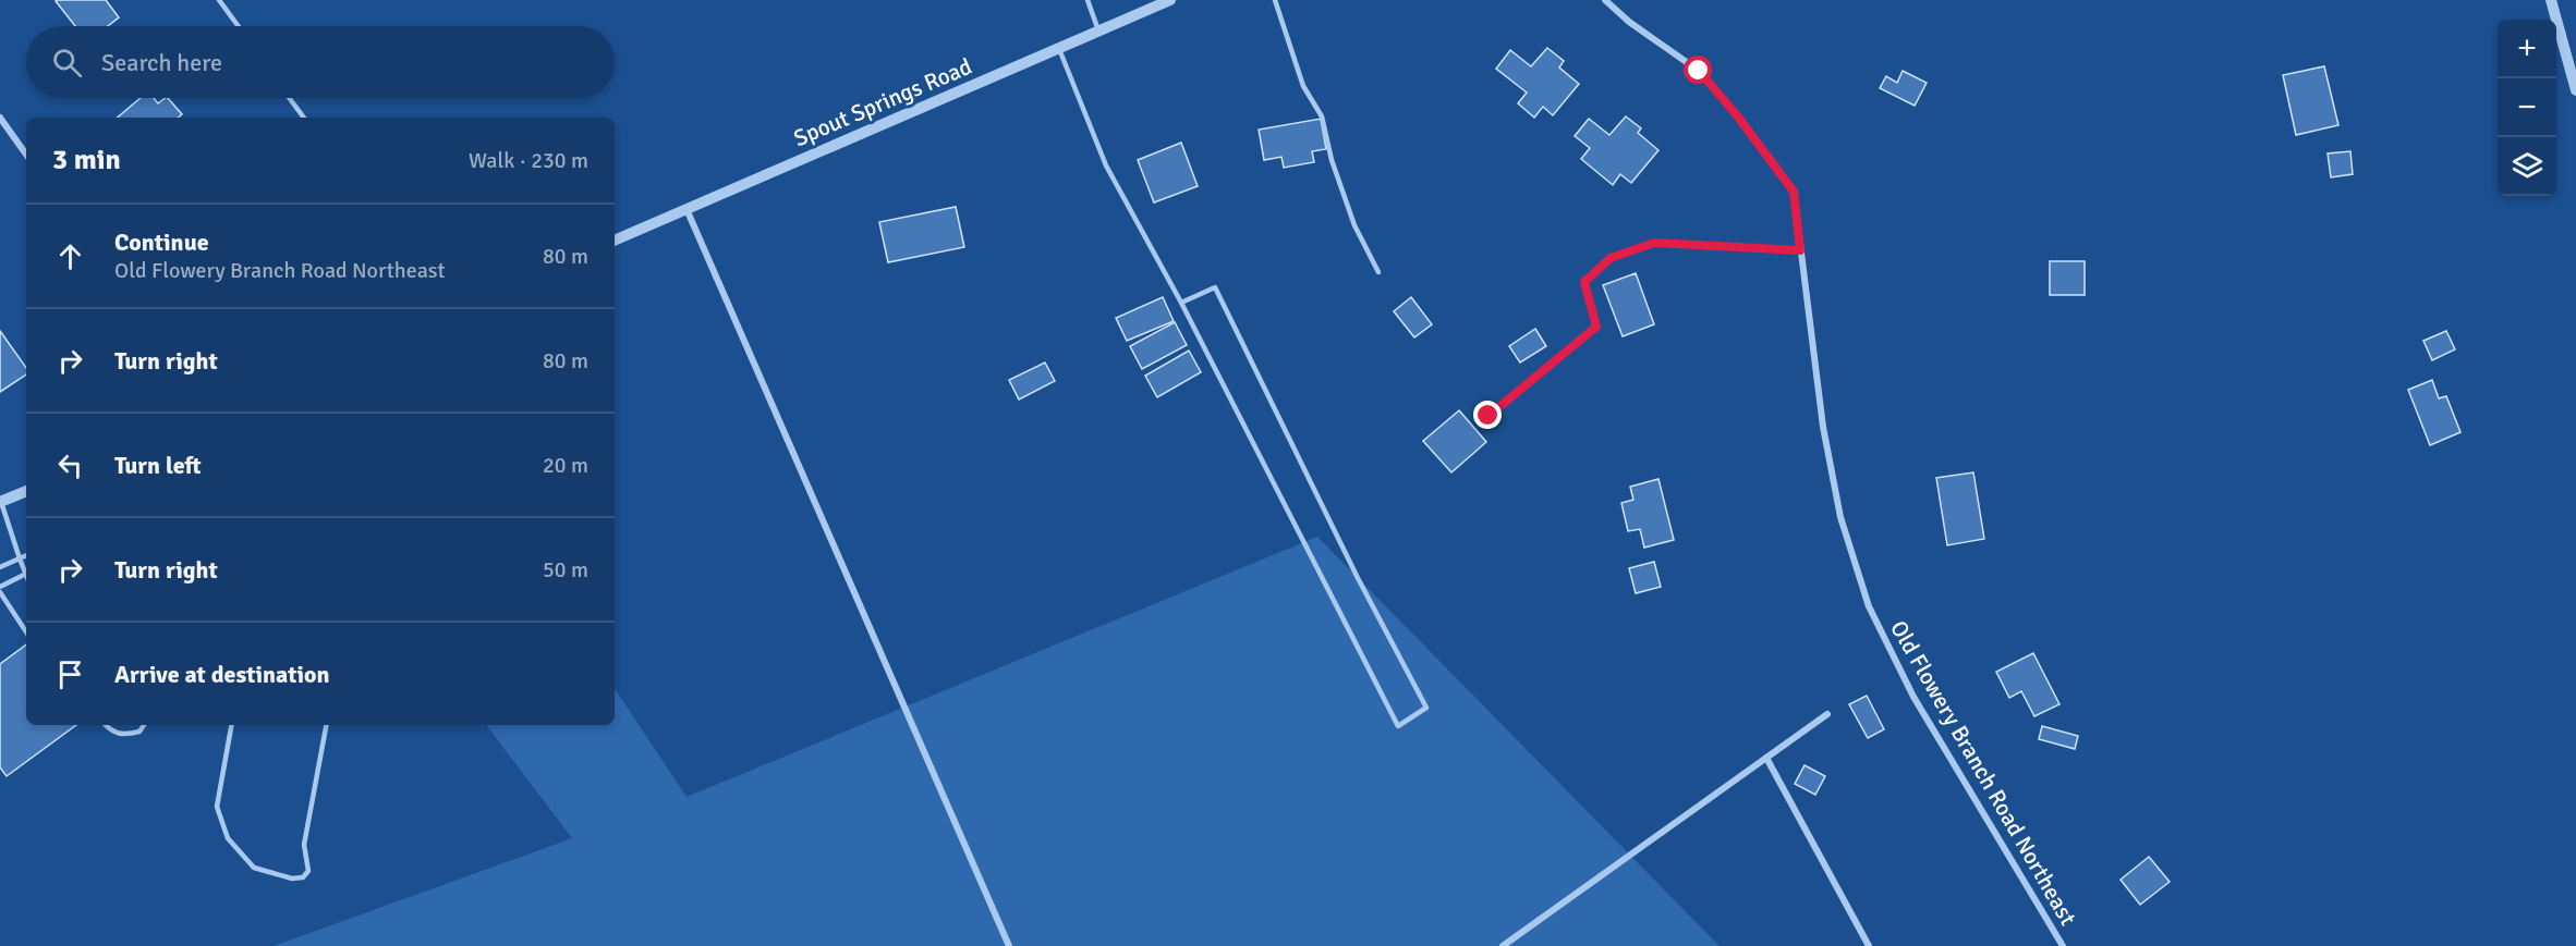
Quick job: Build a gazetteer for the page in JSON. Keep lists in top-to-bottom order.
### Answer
{
  "streets": {
    "street": ["Spout Springs Road", "Old Flowery Branch Road Northeast"]
  },
  "page": {
    "map_buttons": ["+", "−"],
    "search": "Search here",
    "heading": ["3 min", "Walk · 230 m"],
    "list": [
      ["Continue", "Old Flowery Branch Road Northeast", "80 m"],
      ["Turn right", "80 m"],
      ["Turn left", "20 m"],
      ["Turn right", "50 m"],
      "Arrive at destination"
    ]
  }
}
